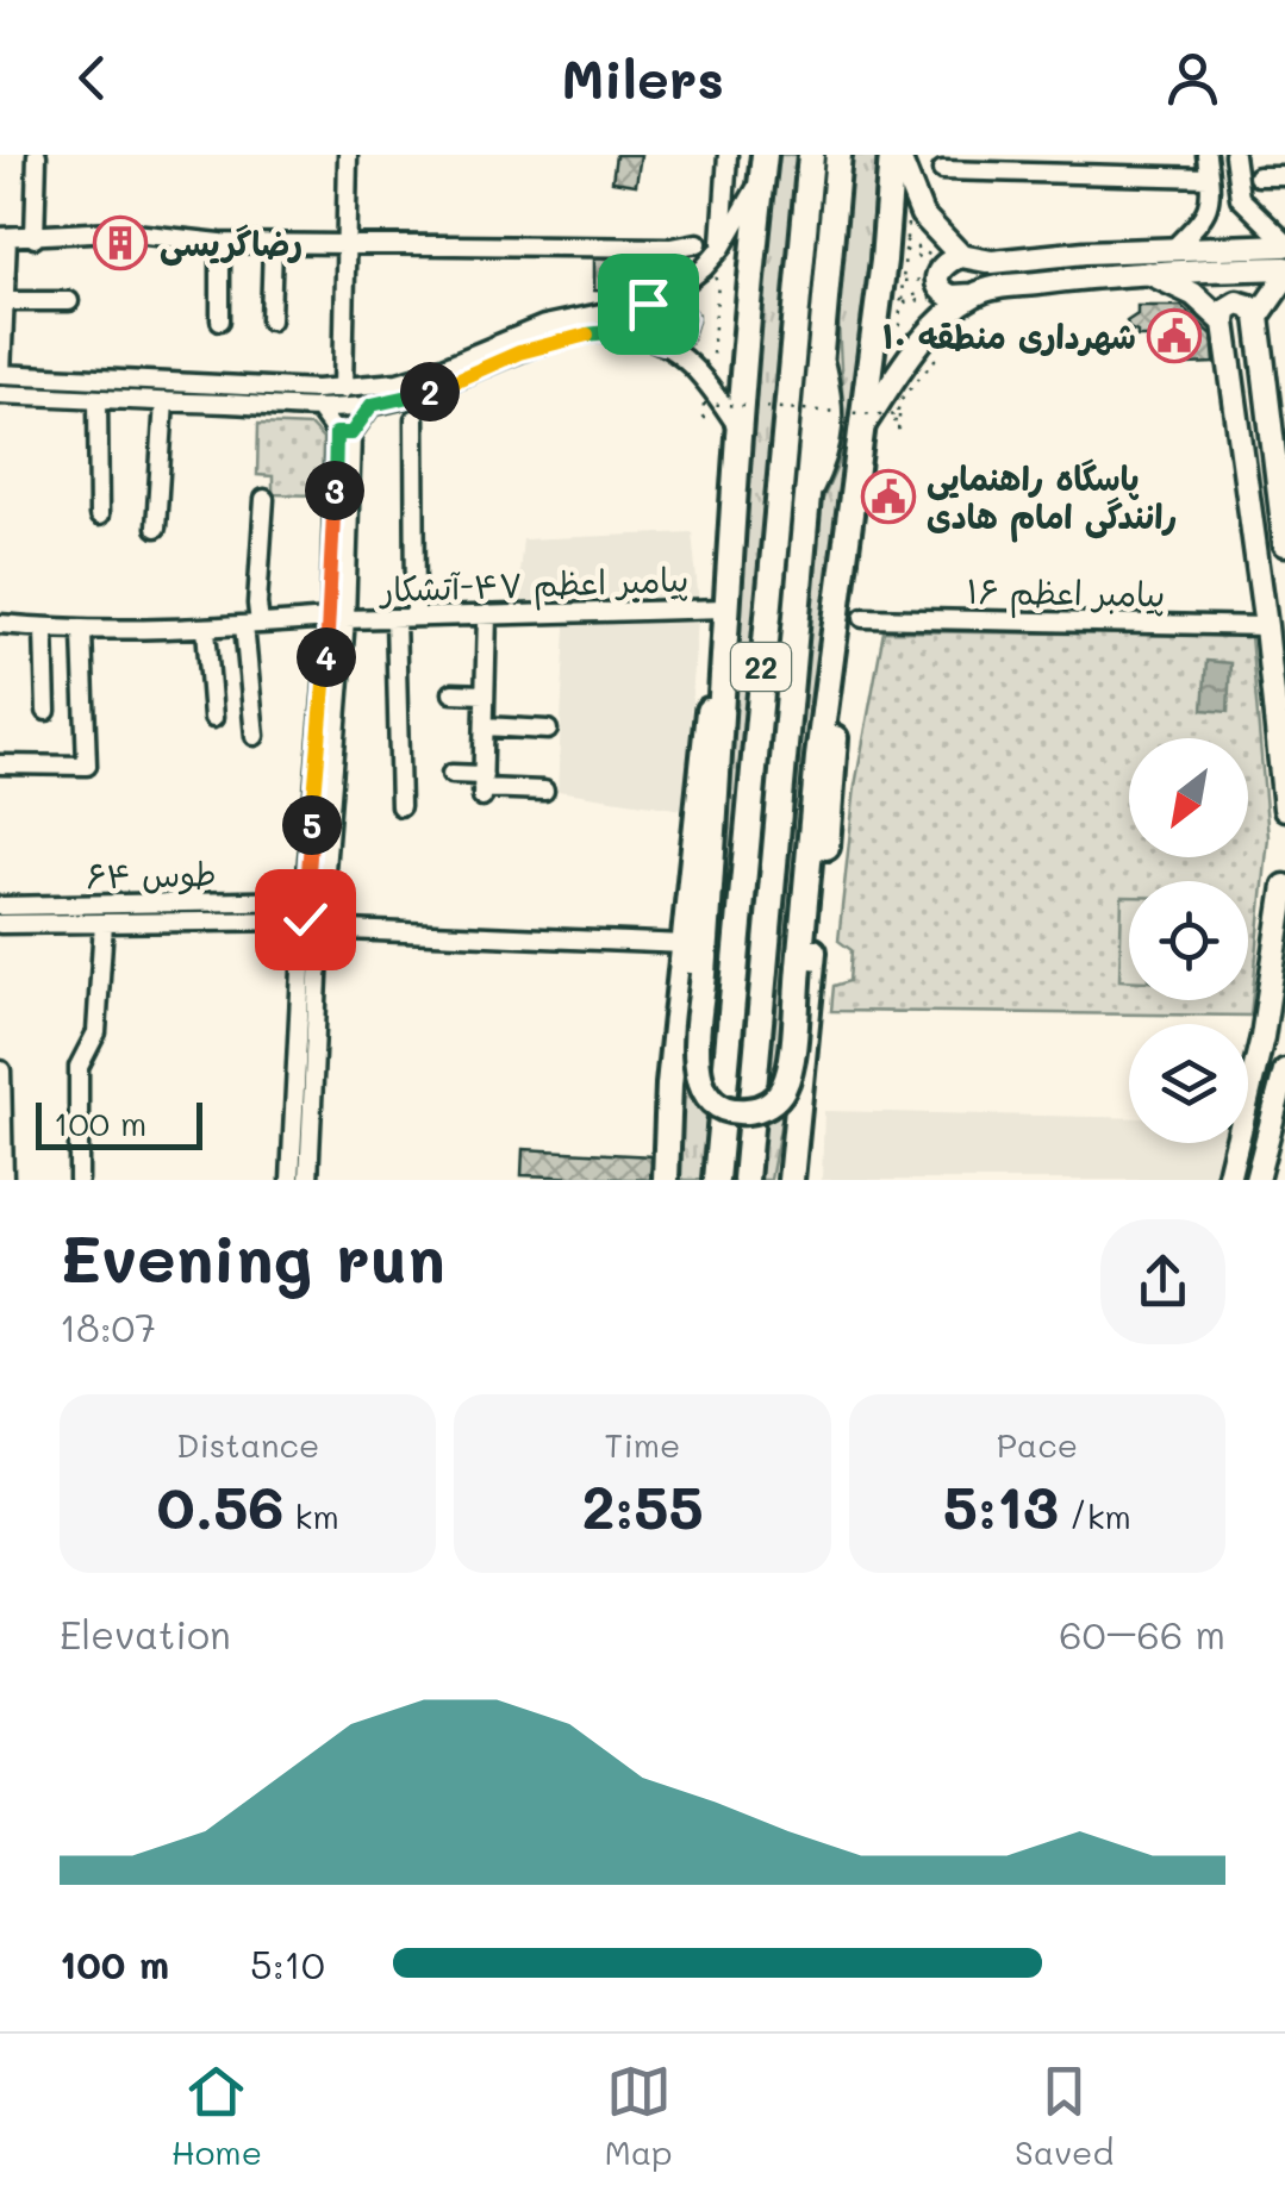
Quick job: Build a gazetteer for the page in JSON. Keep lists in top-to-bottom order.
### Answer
{
  "streets": {
    "highway": ["22"],
    "street": ["پیامبر اعظم ۴۷-آتشکار", "پیامبر اعظم ۱۶", "طوس ۶۴"]
  },
  "places": {
    "building": ["رضاگریسی"],
    "public building": ["شهرداری منطقه ۱۰", "پاسگاه راهنمایی رانندگی امام هادی"]
  },
  "scale_bar": "100 m",
  "north": "bottom left",
  "page": {
    "header": "Milers",
    "pins": [
      "2",
      "3",
      "4",
      "5"
    ],
    "scale": "100 m",
    "heading": ["Evening run", "18:07"],
    "stats": [
      ["Distance", "0.56 km"],
      ["Time", "2:55"],
      ["Pace", "5:13 /km"]
    ],
    "chart": ["Elevation", "60–66 m"],
    "list": [
      {
        "name": "100 m",
        "note": "5:10"
      }
    ],
    "tabs": ["Home", "Map", "Saved"]
  }
}
